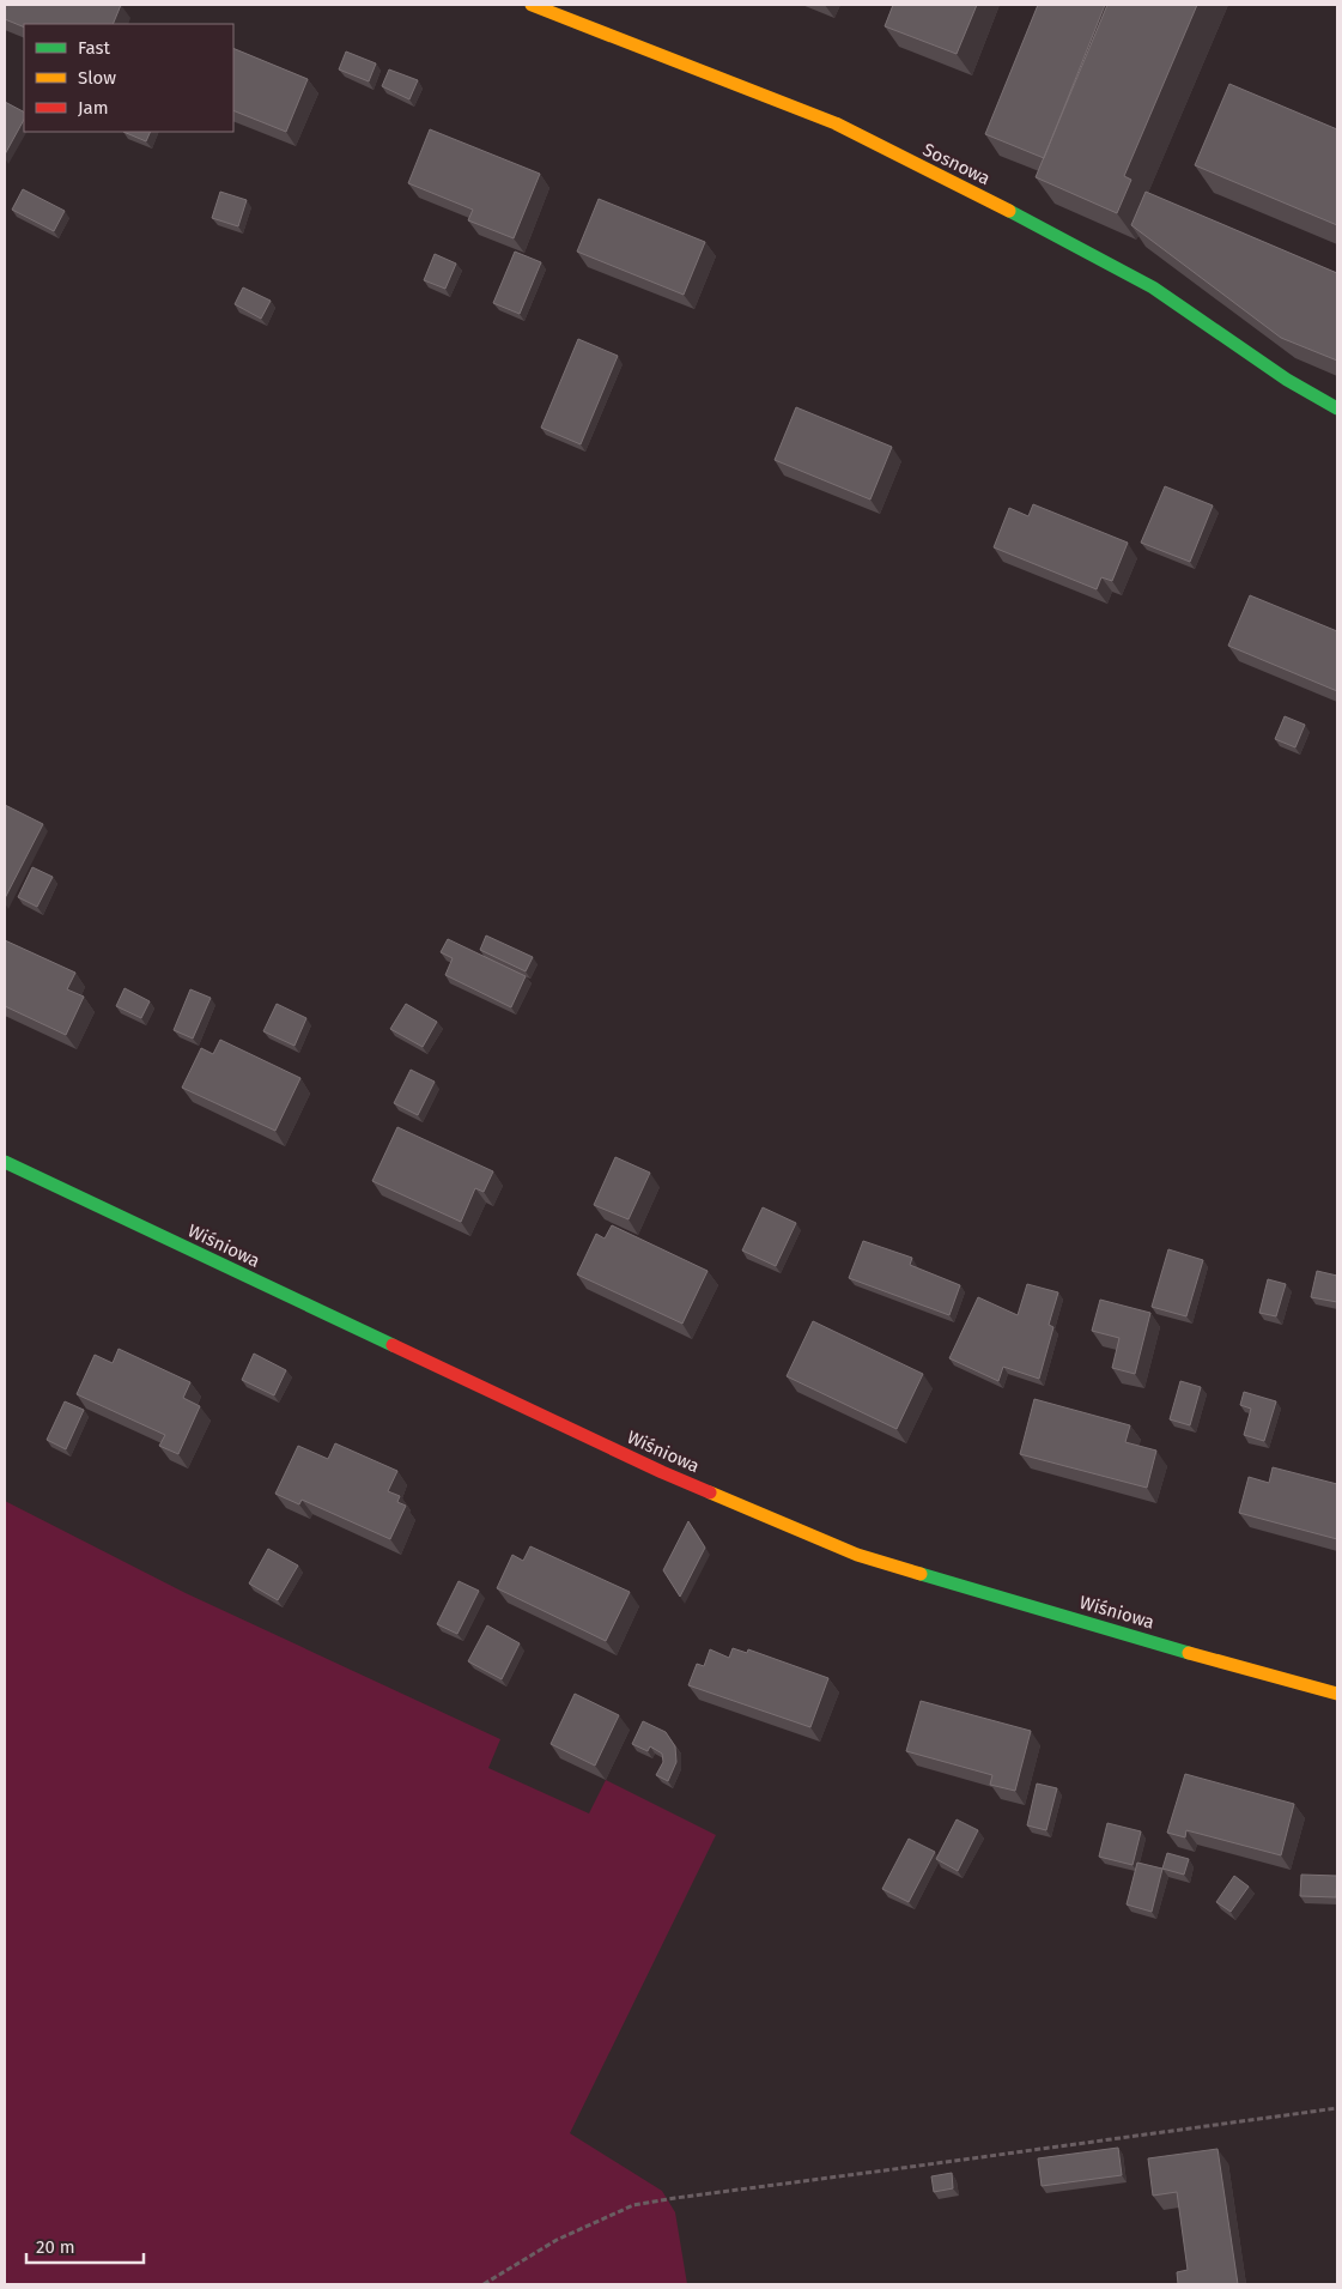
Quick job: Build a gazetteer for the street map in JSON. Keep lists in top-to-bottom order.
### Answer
{
  "streets": {
    "street": ["Sosnowa", "Wiśniowa"]
  },
  "legend": ["Fast", "Slow", "Jam"],
  "scale_bar": "20 m"
}
